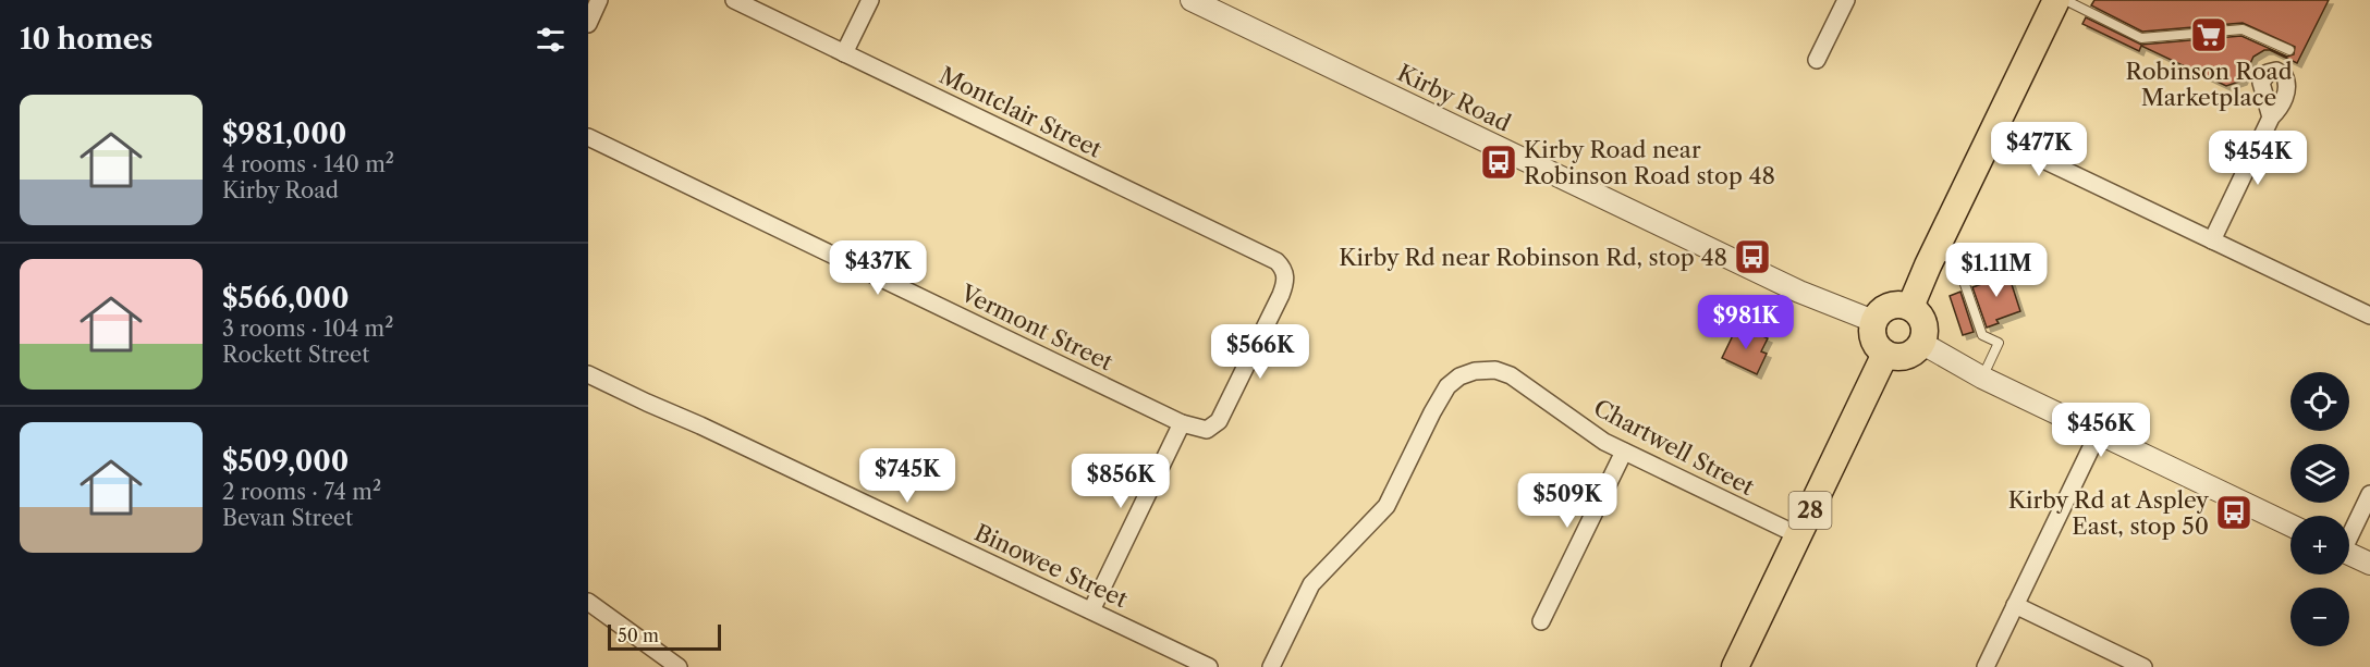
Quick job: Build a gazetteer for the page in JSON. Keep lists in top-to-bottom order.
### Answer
{
  "streets": {
    "main road": ["28"],
    "street": [
      "Kirby Road",
      "Montclair Street",
      "Vermont Street",
      "Chartwell Street",
      "Binowee Street"
    ]
  },
  "crossings": [
    ["Kirby Road", "28"],
    ["Montclair Street", "Vermont Street"],
    ["Chartwell Street", "28"]
  ],
  "places": {
    "supermarket": ["Robinson Road Marketplace"],
    "bus stop": ["Kirby Road near Robinson Road stop 48", "Kirby Rd near Robinson Rd, stop 48", "Kirby Rd at Aspley East, stop 50"]
  },
  "scale_bar": "50 m",
  "page": {
    "heading": "10 homes",
    "list": [
      {
        "name": "$981,000",
        "note": "4 rooms · 140 m² · Kirby Road"
      },
      {
        "name": "$566,000",
        "note": "3 rooms · 104 m² · Rockett Street"
      },
      {
        "name": "$509,000",
        "note": "2 rooms · 74 m² · Bevan Street"
      }
    ],
    "price": [
      "$477K",
      "$454K",
      "$437K",
      "$1.11M",
      "$981K",
      "$566K",
      "$456K",
      "$745K",
      "$856K",
      "$509K"
    ],
    "map_buttons": ["+", "−"],
    "scale": "50 m"
  }
}
